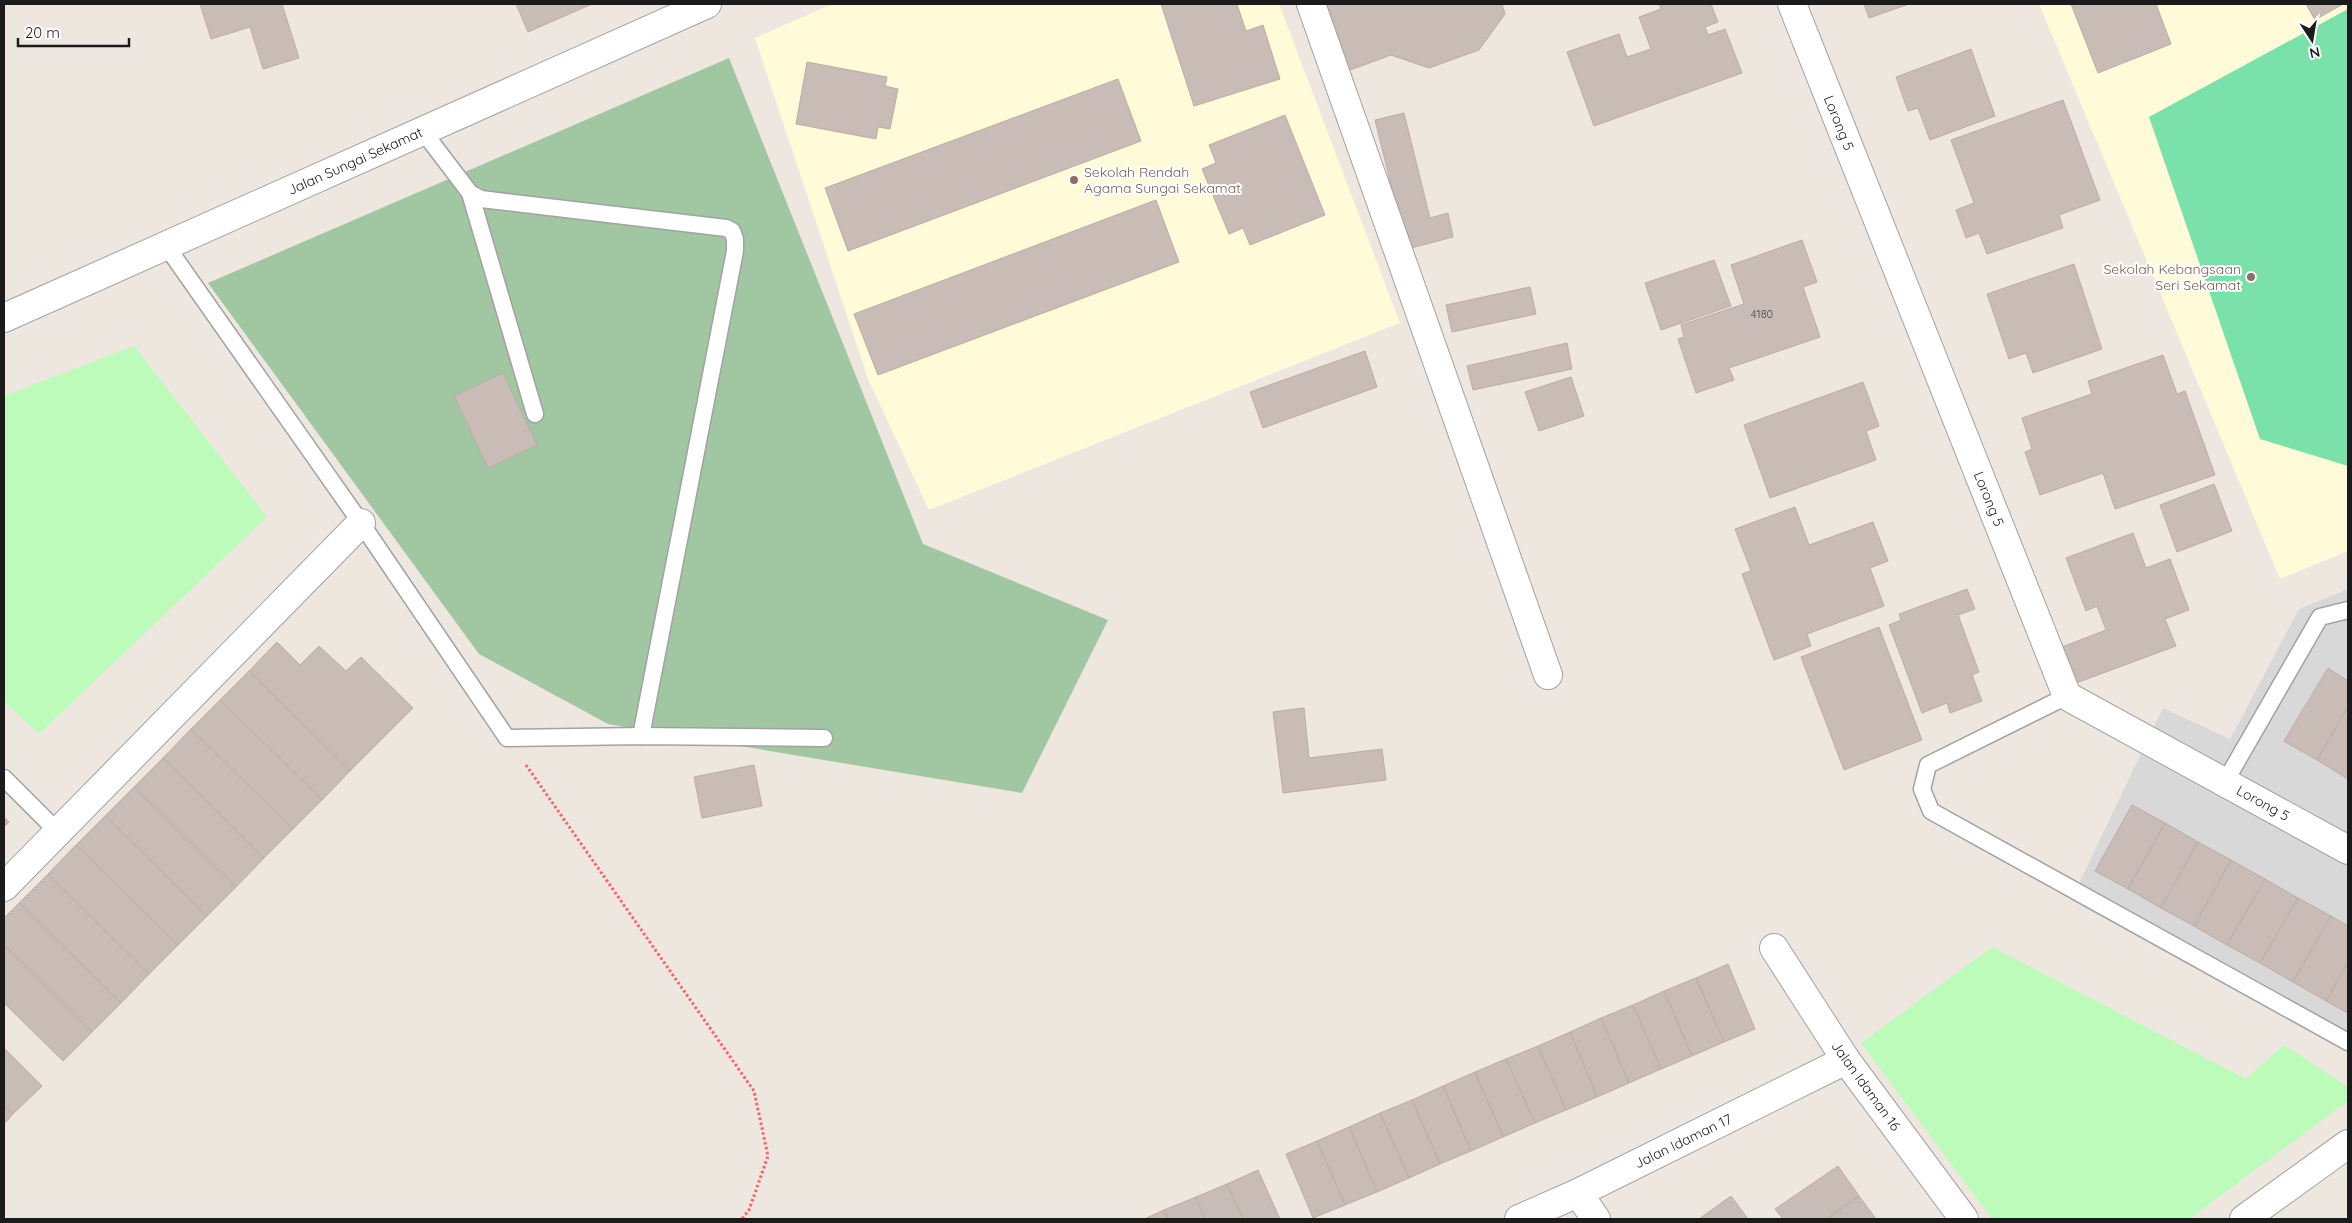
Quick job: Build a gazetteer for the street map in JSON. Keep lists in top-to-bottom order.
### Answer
{
  "streets": {
    "street": [
      "Lorong 5",
      "Jalan Sungai Sekamat",
      "Jalan Idaman 16",
      "Jalan Idaman 17"
    ]
  },
  "crossings": [
    ["Jalan Idaman 16", "Jalan Idaman 17"]
  ],
  "places": ["Sekolah Rendah Agama Sungai Sekamat", "Sekolah Kebangsaan Seri Sekamat"],
  "house_numbers": ["4180"],
  "scale_bar": "20 m",
  "north": "bottom"
}
